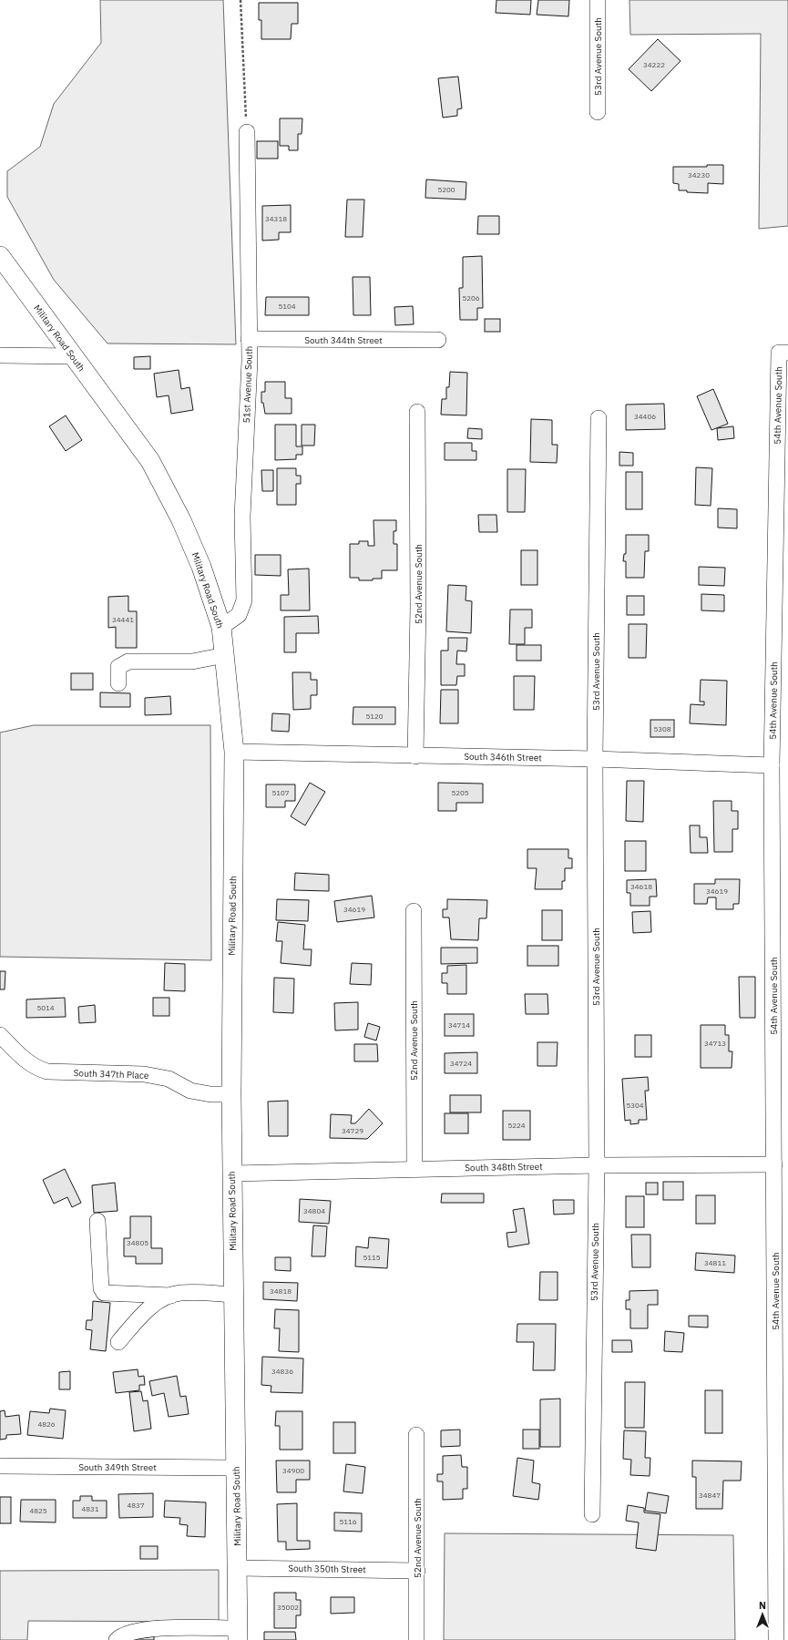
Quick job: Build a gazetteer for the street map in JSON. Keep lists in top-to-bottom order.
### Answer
{
  "streets": {
    "main road": ["Military Road South"],
    "street": [
      "53rd Avenue South",
      "South 344th Street",
      "51st Avenue South",
      "54th Avenue South",
      "52nd Avenue South",
      "South 346th Street",
      "South 347th Place",
      "South 348th Street",
      "South 349th Street",
      "South 350th Street"
    ]
  },
  "crossings": [
    ["53rd Avenue South", "South 346th Street"],
    ["53rd Avenue South", "South 348th Street"],
    ["Military Road South", "51st Avenue South"],
    ["Military Road South", "South 346th Street"],
    ["Military Road South", "South 347th Place"],
    ["Military Road South", "South 348th Street"],
    ["Military Road South", "South 349th Street"],
    ["Military Road South", "South 350th Street"],
    ["South 344th Street", "51st Avenue South"],
    ["54th Avenue South", "South 346th Street"],
    ["54th Avenue South", "South 348th Street"],
    ["52nd Avenue South", "South 346th Street"],
    ["52nd Avenue South", "South 348th Street"],
    ["52nd Avenue South", "South 350th Street"]
  ],
  "house_numbers": [
    "34222",
    "34230",
    "5200",
    "34318",
    "5206",
    "5104",
    "34406",
    "34441",
    "5120",
    "5308",
    "5107",
    "5205",
    "34618",
    "34619",
    "34619",
    "5014",
    "34714",
    "34713",
    "34724",
    "5304",
    "5224",
    "34729",
    "34804",
    "34805",
    "5115",
    "34811",
    "34818",
    "34836",
    "4826",
    "34900",
    "34847",
    "4837",
    "4831",
    "4825",
    "5116",
    "35002"
  ],
  "north": "top"
}
